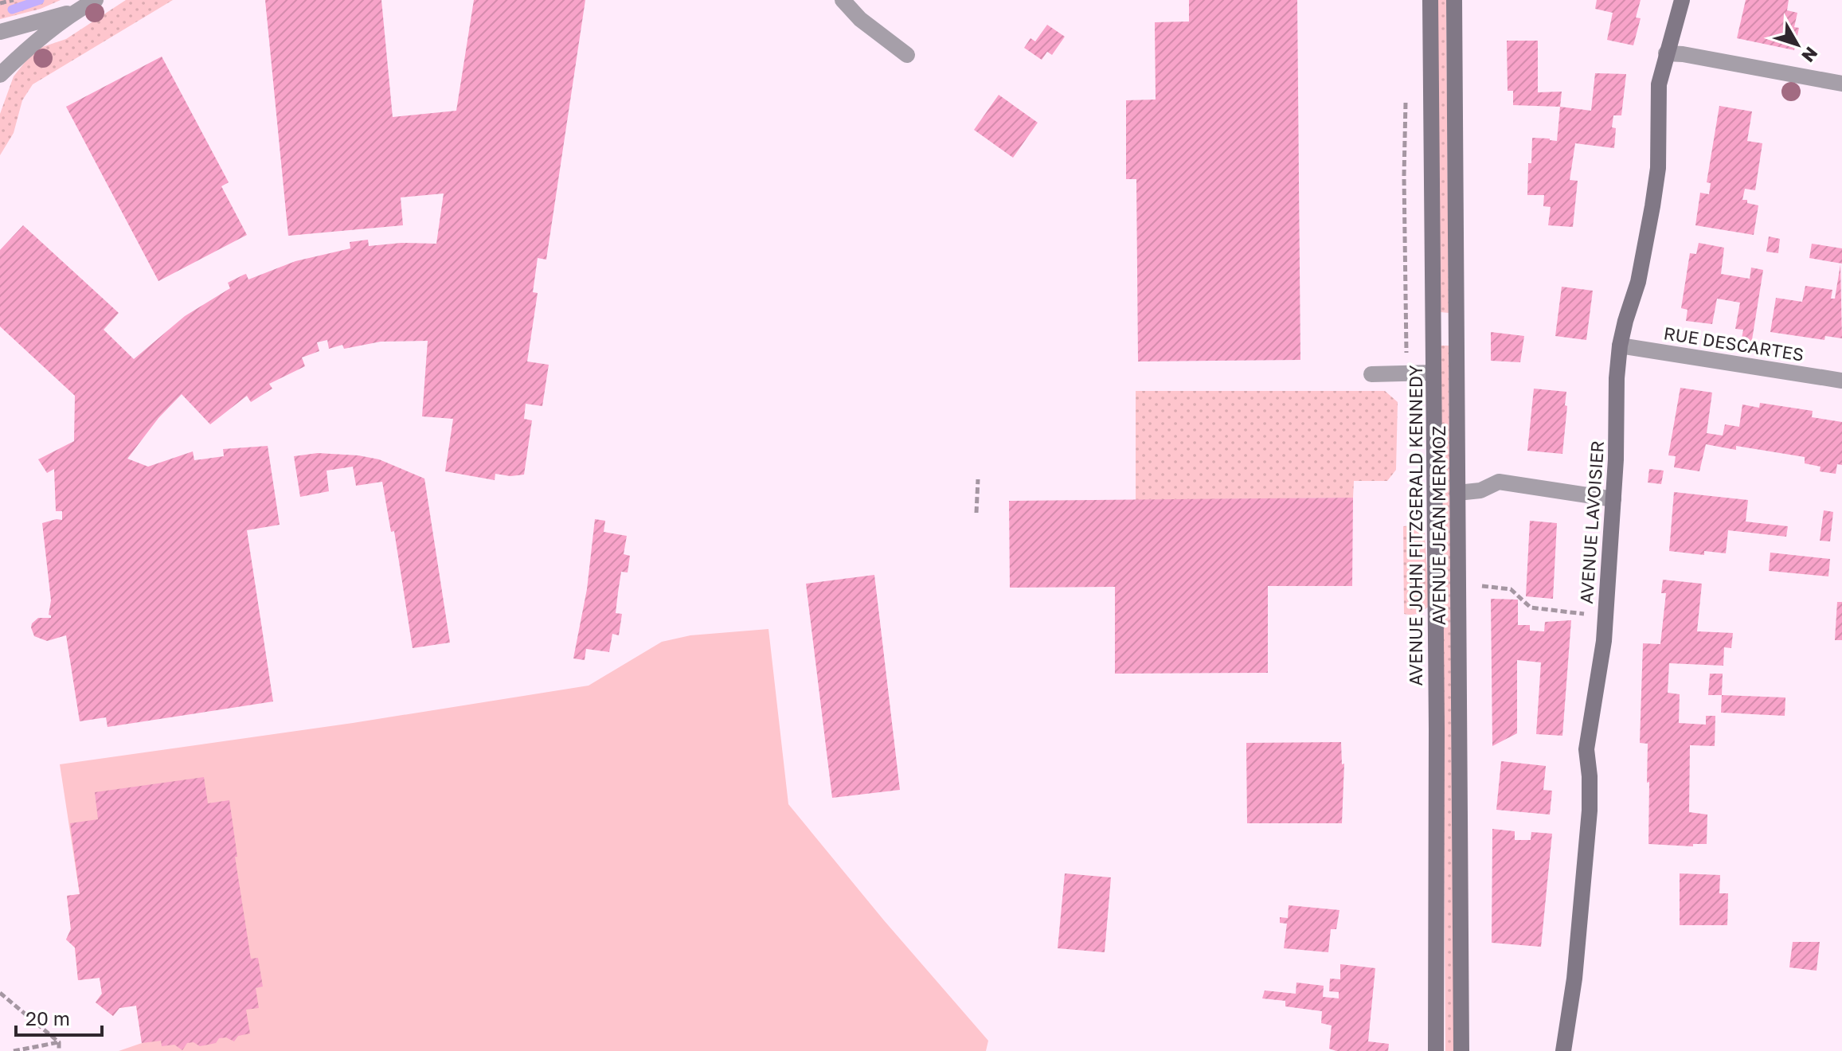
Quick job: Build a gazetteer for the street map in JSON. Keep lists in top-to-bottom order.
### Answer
{
  "streets": {
    "main road": ["AVENUE LAVOISIER", "AVENUE JOHN FITZGERALD KENNEDY", "AVENUE JEAN MERMOZ"],
    "street": ["RUE DESCARTES"]
  },
  "crossings": [
    ["RUE DESCARTES", "AVENUE LAVOISIER"]
  ],
  "scale_bar": "20 m",
  "north": "bottom right"
}
